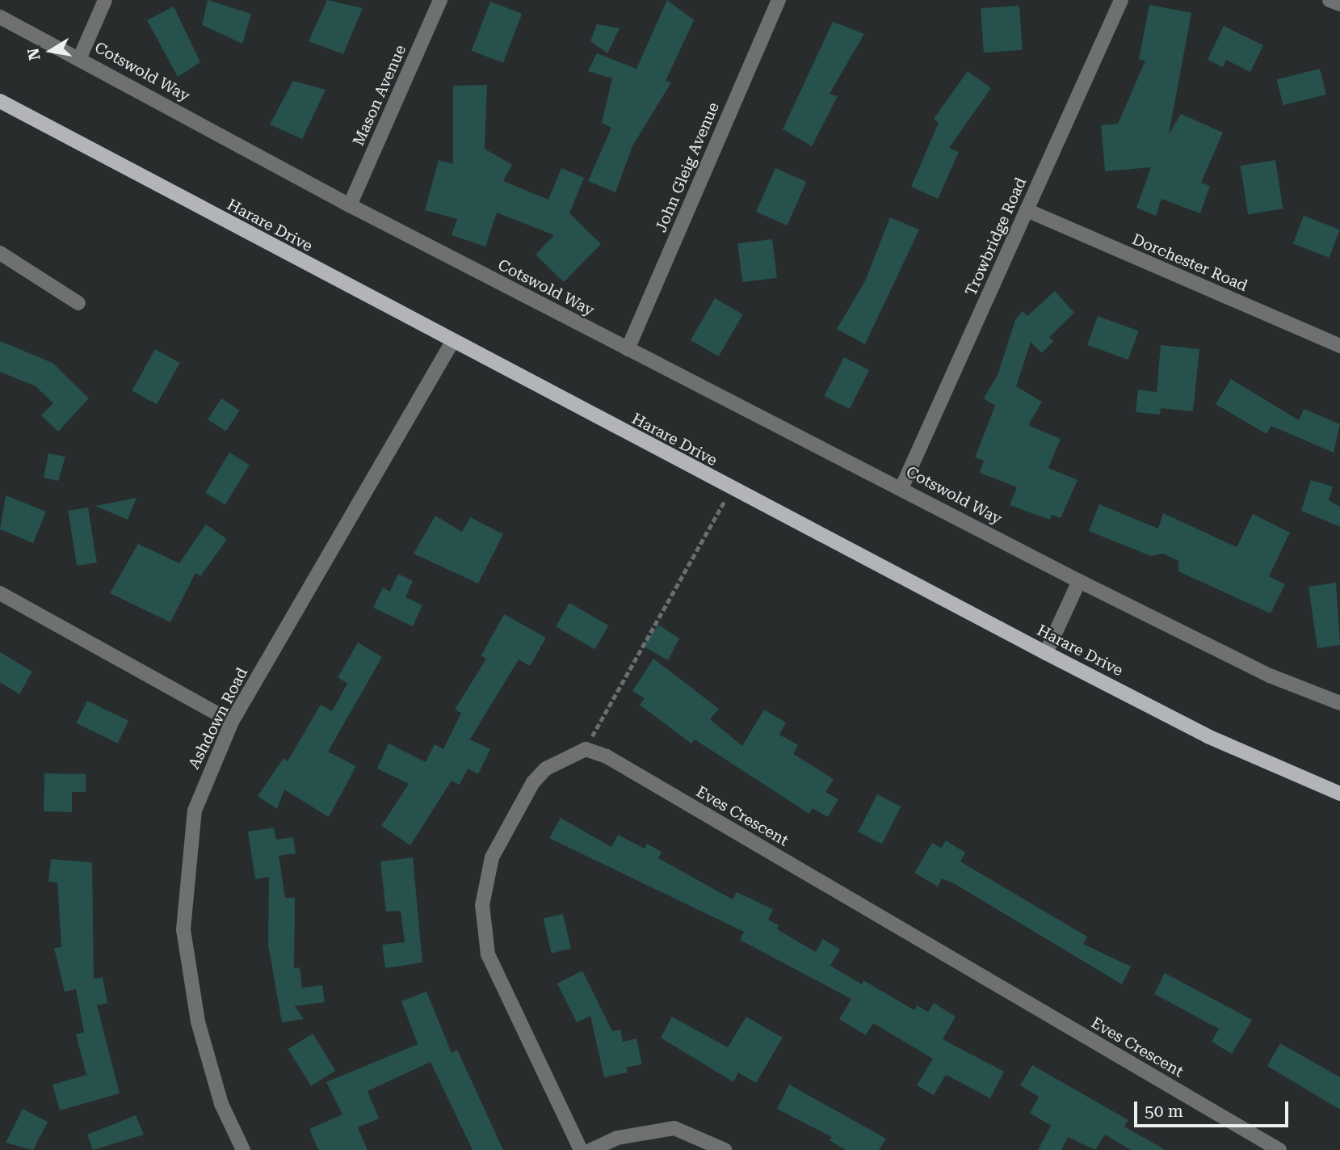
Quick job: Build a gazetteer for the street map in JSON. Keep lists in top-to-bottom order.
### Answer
{
  "streets": {
    "main road": ["Harare Drive"],
    "street": [
      "Cotswold Way",
      "Mason Avenue",
      "John Gleig Avenue",
      "Trowbridge Road",
      "Dorchester Road",
      "Ashdown Road",
      "Eves Crescent"
    ]
  },
  "crossings": [
    ["Cotswold Way", "Mason Avenue"],
    ["Cotswold Way", "John Gleig Avenue"],
    ["Cotswold Way", "Trowbridge Road"],
    ["Harare Drive", "Ashdown Road"],
    ["Trowbridge Road", "Dorchester Road"]
  ],
  "scale_bar": "50 m",
  "north": "left"
}
